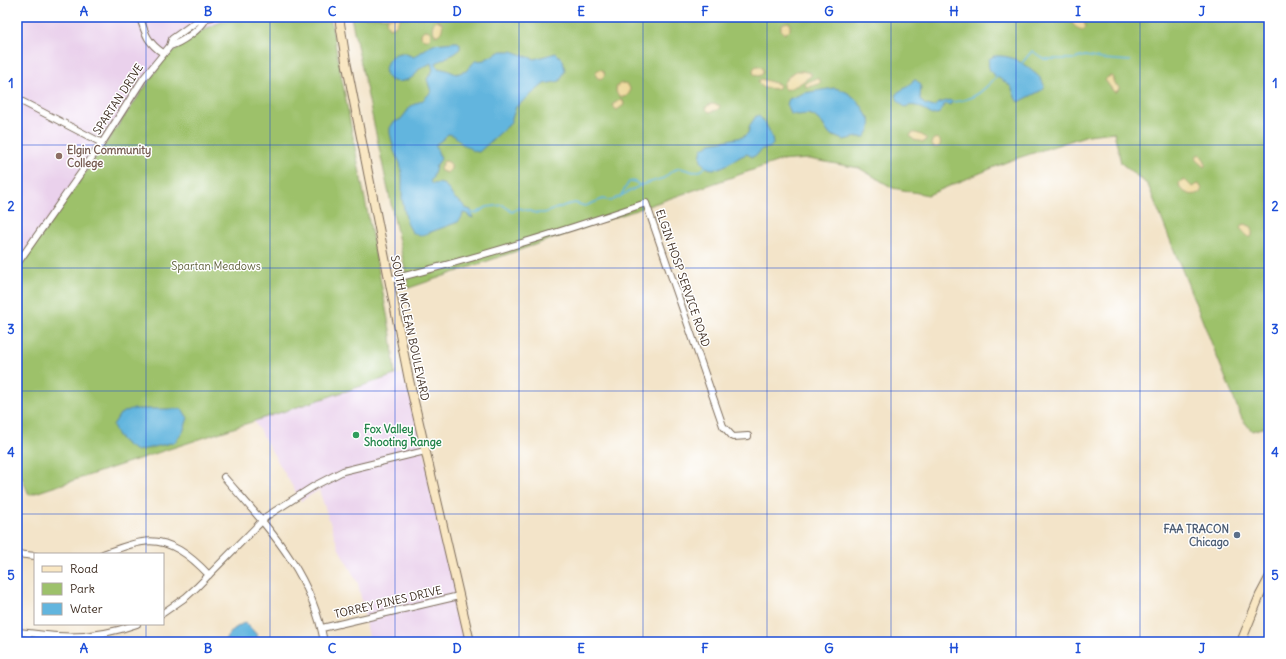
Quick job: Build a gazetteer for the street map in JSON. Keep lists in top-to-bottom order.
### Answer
{
  "streets": {
    "main road": ["SOUTH MCLEAN BOULEVARD"],
    "street": ["SPARTAN DRIVE", "ELGIN HOSP SERVICE ROAD", "TORREY PINES DRIVE"]
  },
  "crossings": [
    ["ELGIN HOSP SERVICE ROAD", "SOUTH MCLEAN BOULEVARD"],
    ["SOUTH MCLEAN BOULEVARD", "TORREY PINES DRIVE"]
  ],
  "parks": ["Spartan Meadows"],
  "places": ["Elgin Community College", "Fox Valley Shooting Range", "FAA TRACON Chicago"],
  "legend": ["Road", "Park", "Water"],
  "grid": {
    "columns": [
      "A",
      "B",
      "C",
      "D",
      "E",
      "F",
      "G",
      "H",
      "I",
      "J"
    ],
    "rows": [
      "1",
      "2",
      "3",
      "4",
      "5"
    ]
  }
}
